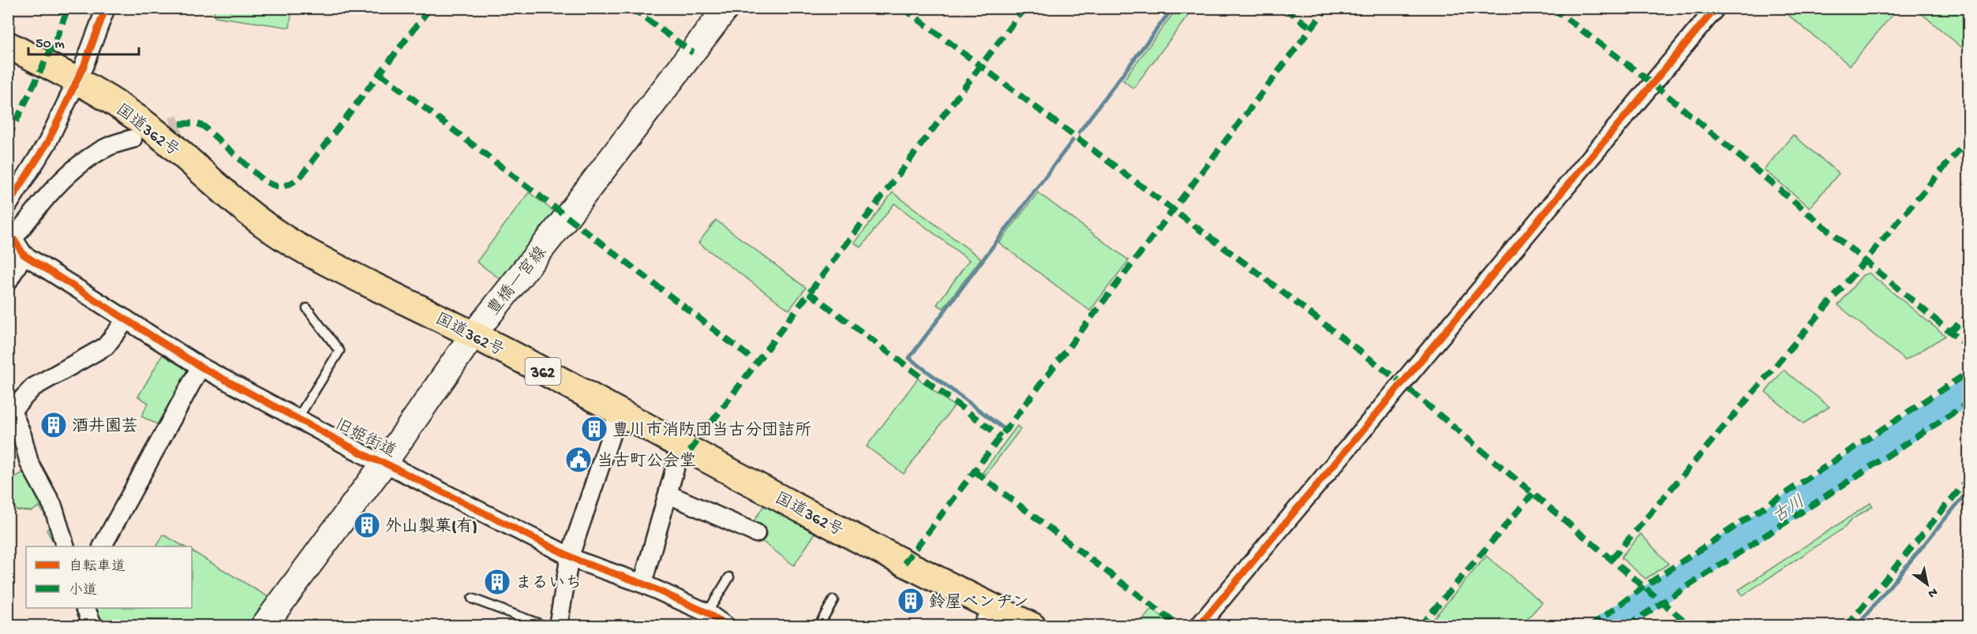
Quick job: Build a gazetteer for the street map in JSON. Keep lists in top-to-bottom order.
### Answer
{
  "streets": {
    "highway": ["国道362号", "362"],
    "main road": ["豊橋一宮線"],
    "street": ["旧姫街道"]
  },
  "crossings": [
    ["国道362号", "豊橋一宮線"],
    ["豊橋一宮線", "旧姫街道"]
  ],
  "water": ["古川"],
  "places": {
    "building": [
      "酒井園芸",
      "豊川市消防団当古分団詰所",
      "外山製菓(有)",
      "まるいち",
      "鈴屋ベンヂン"
    ],
    "public building": ["当古町公会堂"]
  },
  "legend": ["自転車道", "小道"],
  "scale_bar": "50 m",
  "north": "bottom right"
}
